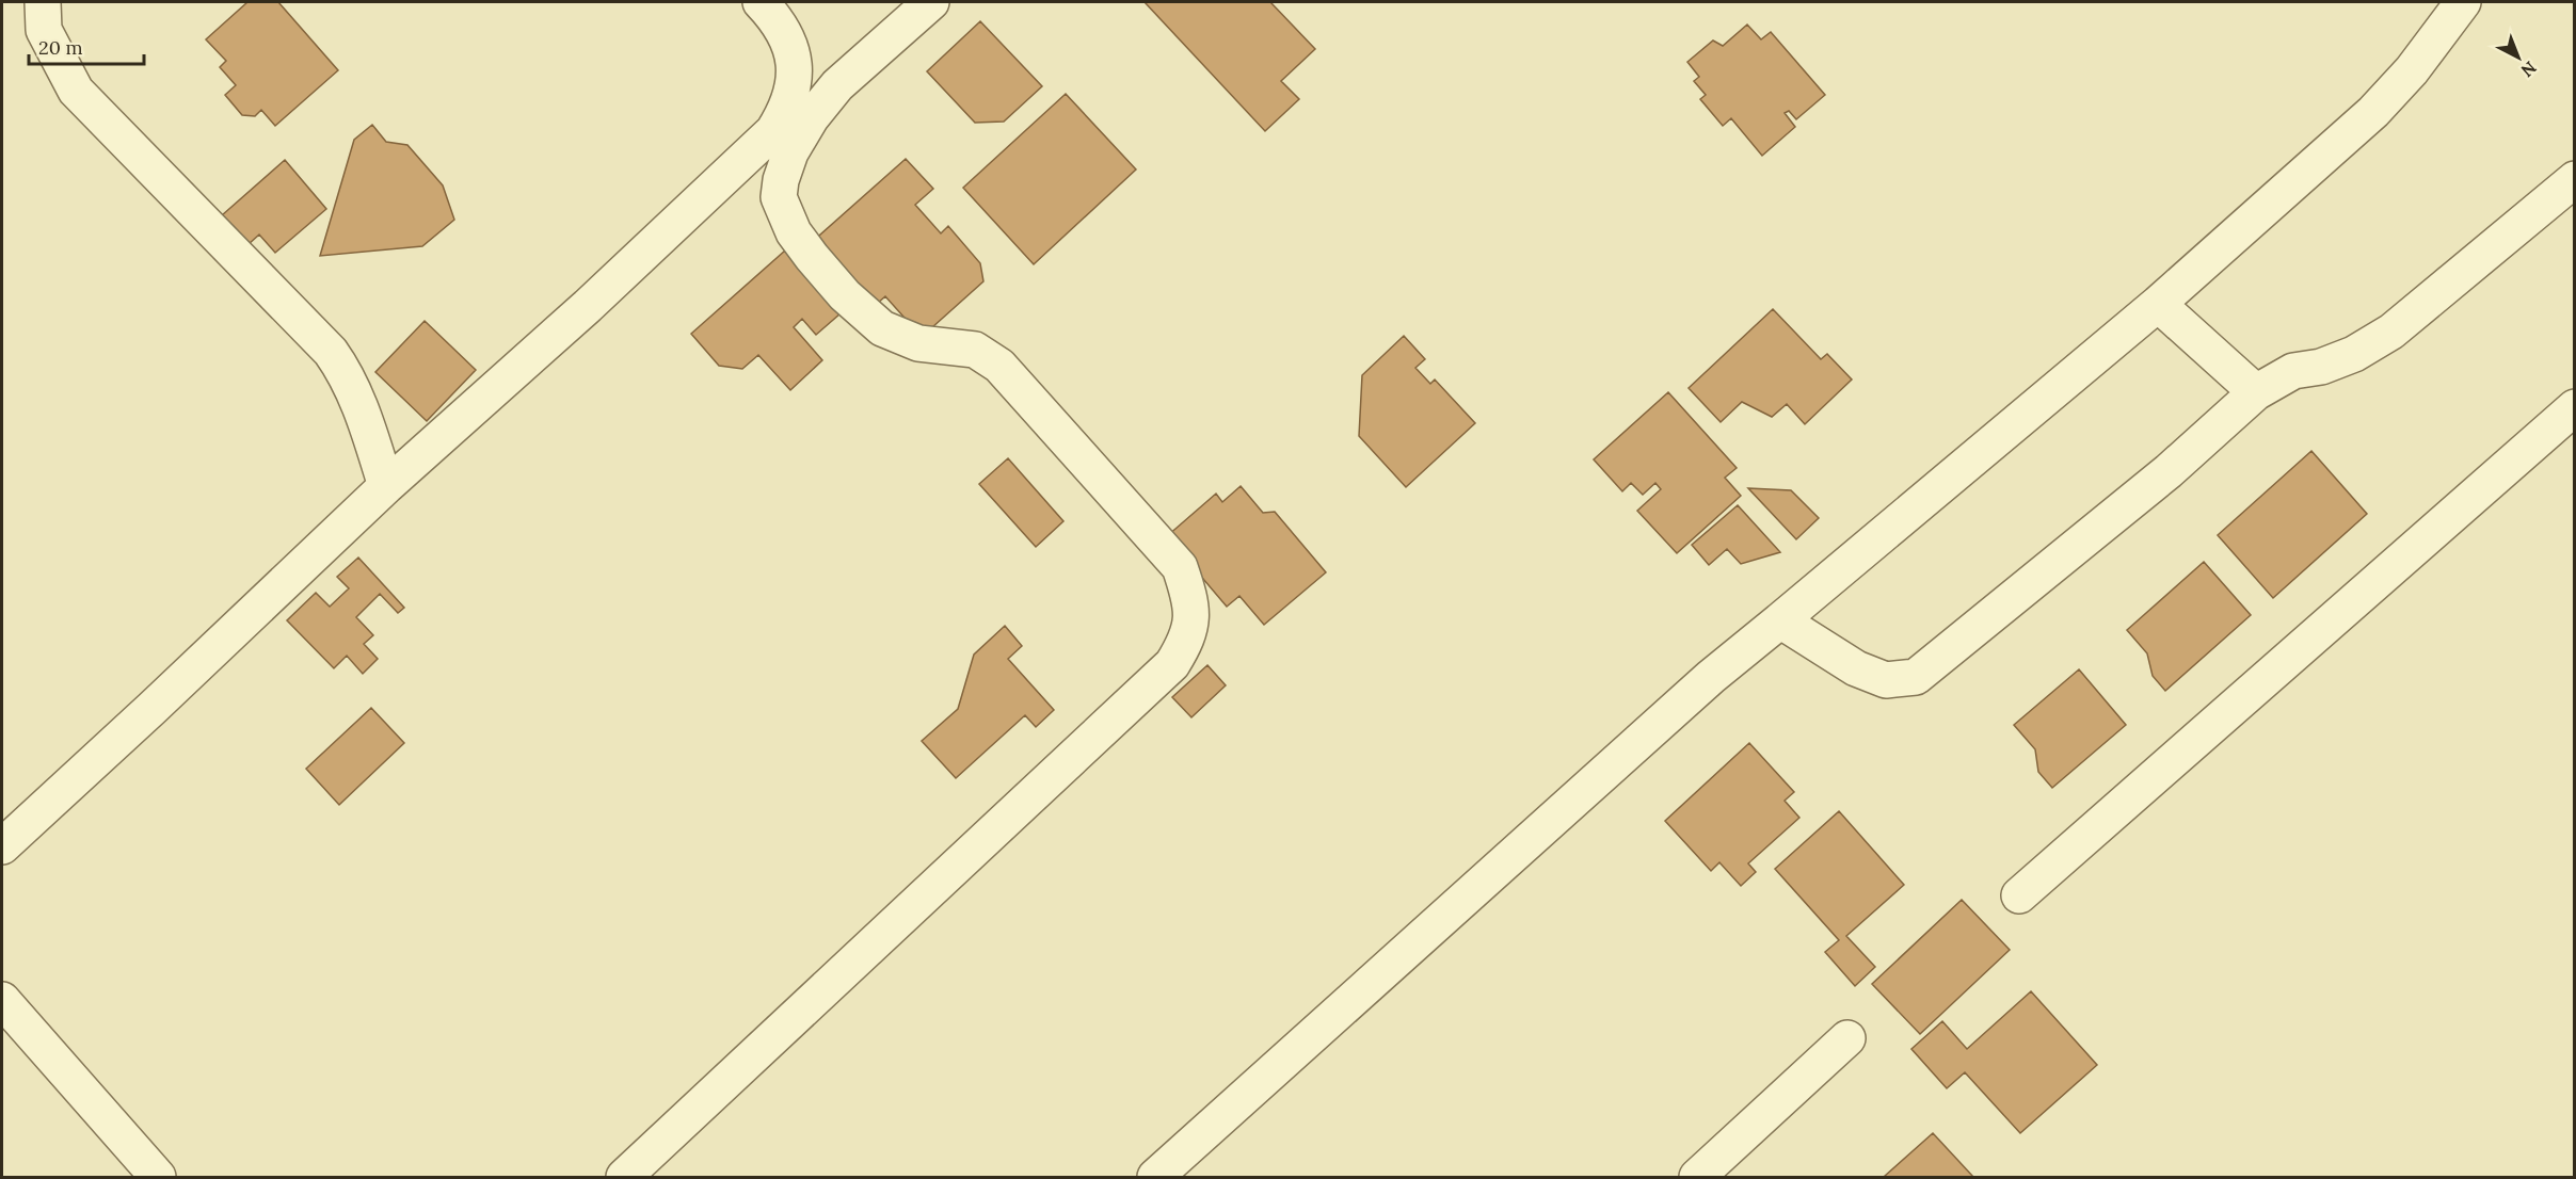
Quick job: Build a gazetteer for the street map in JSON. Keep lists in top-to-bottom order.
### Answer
{
  "scale_bar": "20 m",
  "north": "bottom right"
}
